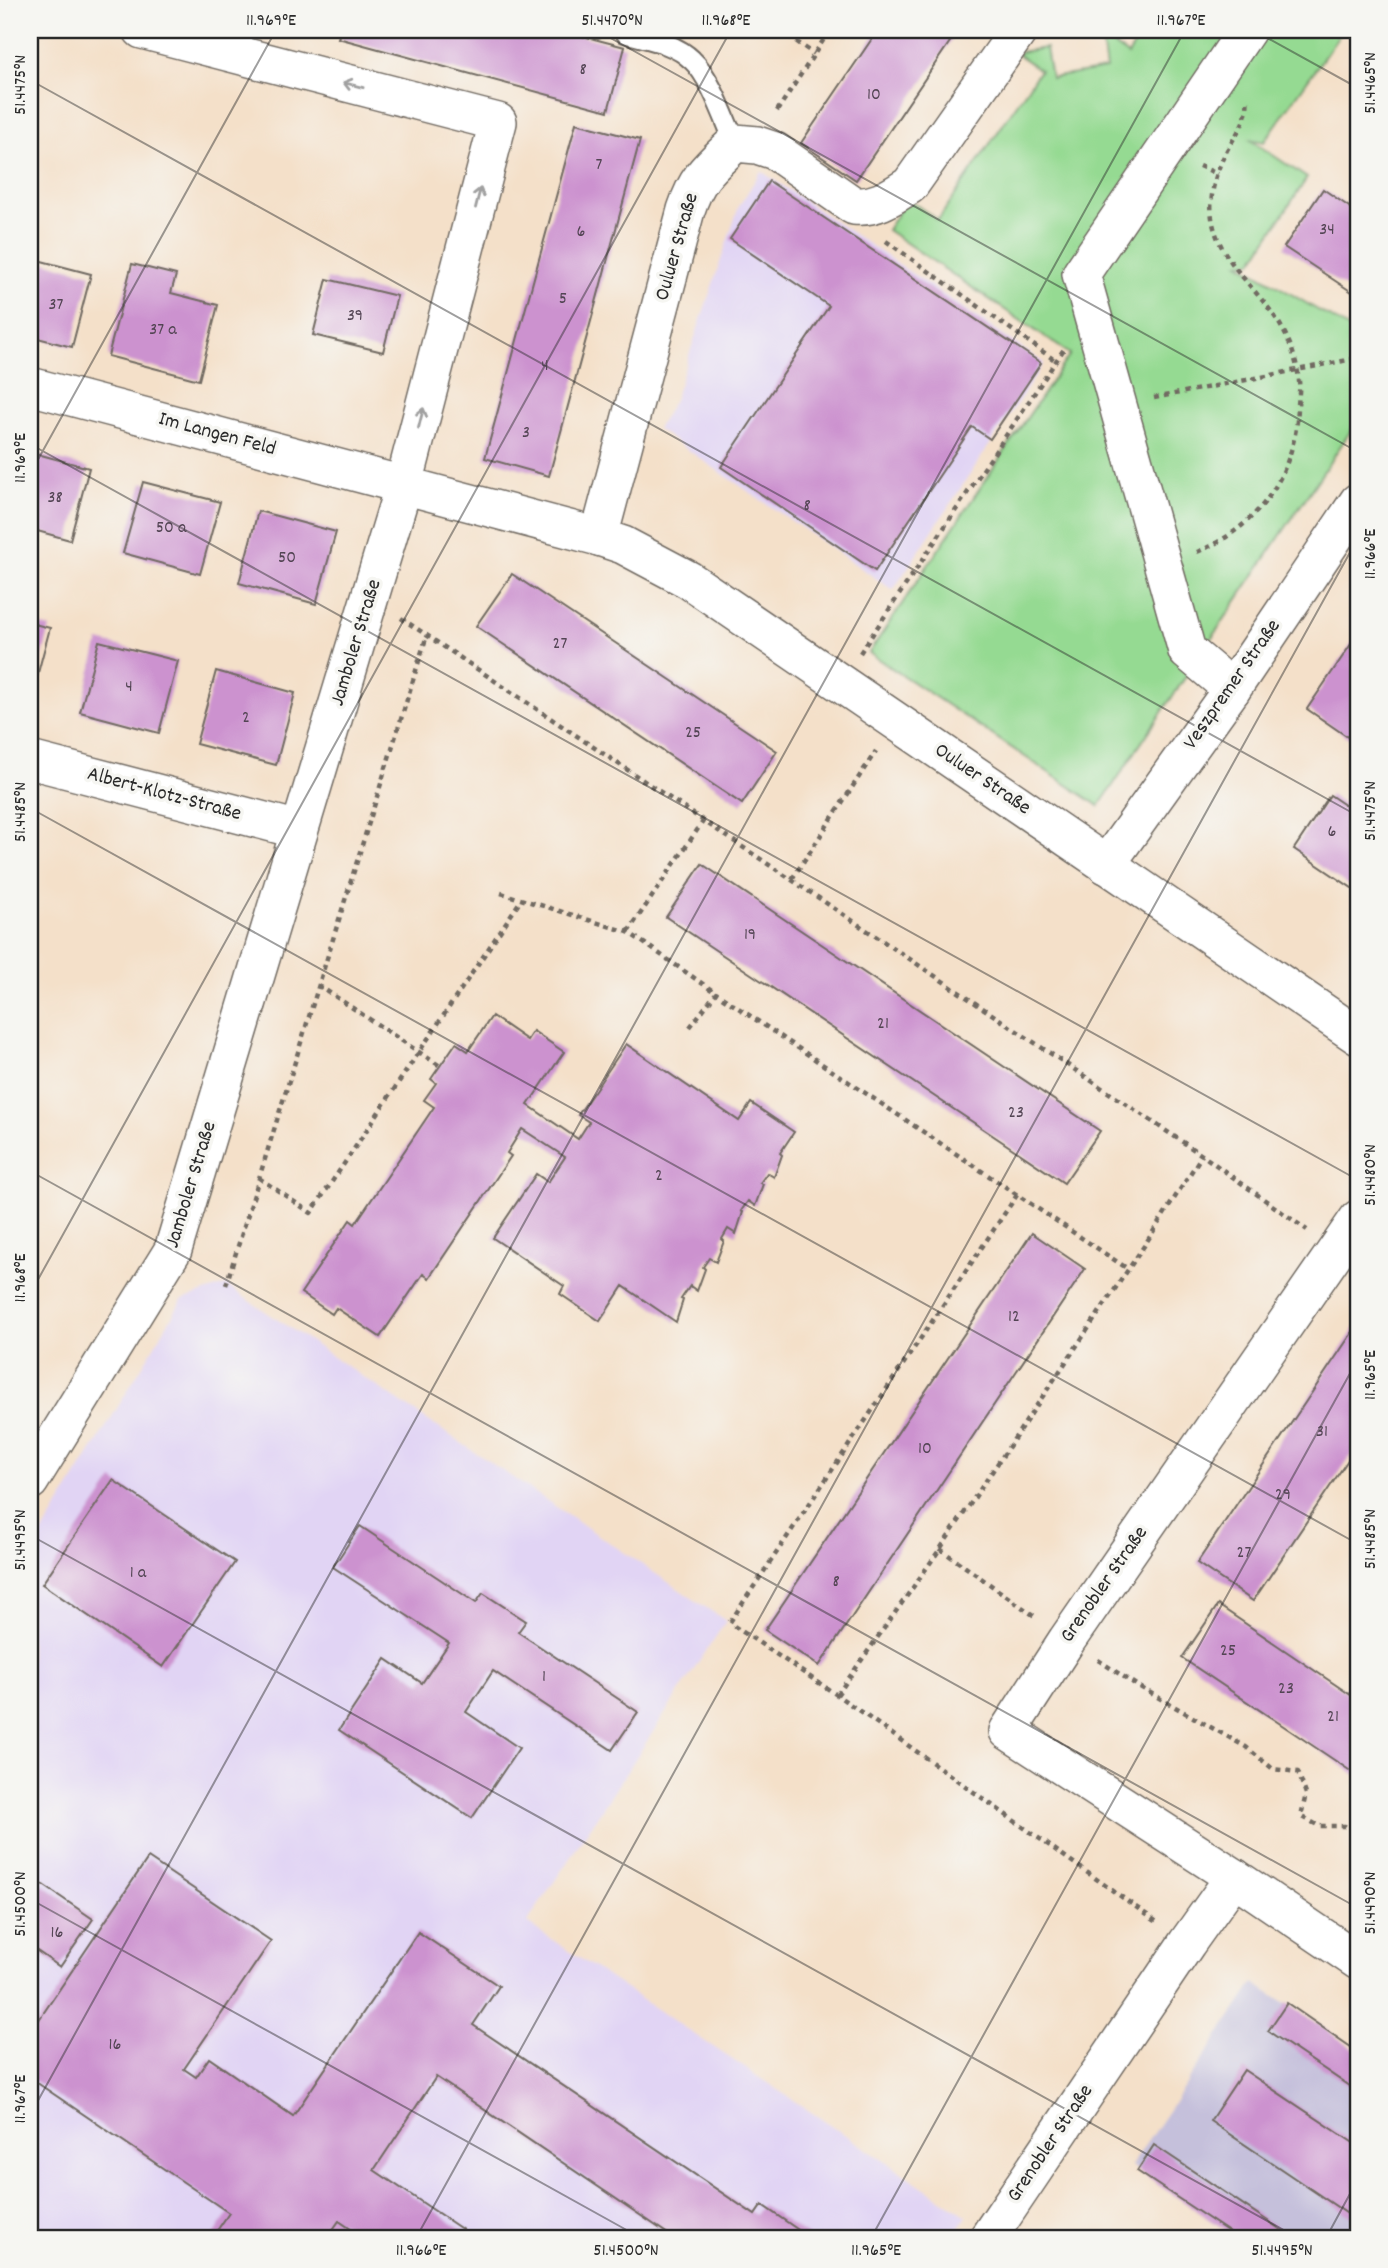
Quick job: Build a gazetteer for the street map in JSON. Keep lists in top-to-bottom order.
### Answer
{
  "streets": {
    "street": [
      "Ouluer Straße",
      "Im Langen Feld",
      "Jamboler Straße",
      "Veszpremer Straße",
      "Albert-Klotz-Straße",
      "Grenobler Straße"
    ]
  },
  "crossings": [
    ["Ouluer Straße", "Im Langen Feld"],
    ["Ouluer Straße", "Jamboler Straße"],
    ["Ouluer Straße", "Veszpremer Straße"],
    ["Im Langen Feld", "Jamboler Straße"],
    ["Jamboler Straße", "Albert-Klotz-Straße"]
  ],
  "house_numbers": [
    "8",
    "10",
    "7",
    "34",
    "6",
    "5",
    "37",
    "39",
    "37 a",
    "4",
    "3",
    "38",
    "8",
    "50 a",
    "50",
    "27",
    "4",
    "2",
    "25",
    "6",
    "19",
    "21",
    "23",
    "2",
    "12",
    "31",
    "10",
    "29",
    "27",
    "1 a",
    "8",
    "25",
    "1",
    "23",
    "21",
    "16",
    "16"
  ],
  "coordinates": [
    "11.969°E",
    "51.4470°N",
    "11.968°E",
    "11.967°E",
    "51.4465°N",
    "51.4475°N",
    "11.966°E",
    "51.4485°N",
    "51.4480°N",
    "11.965°E",
    "51.4495°N",
    "51.4490°N",
    "51.4500°N"
  ]
}
